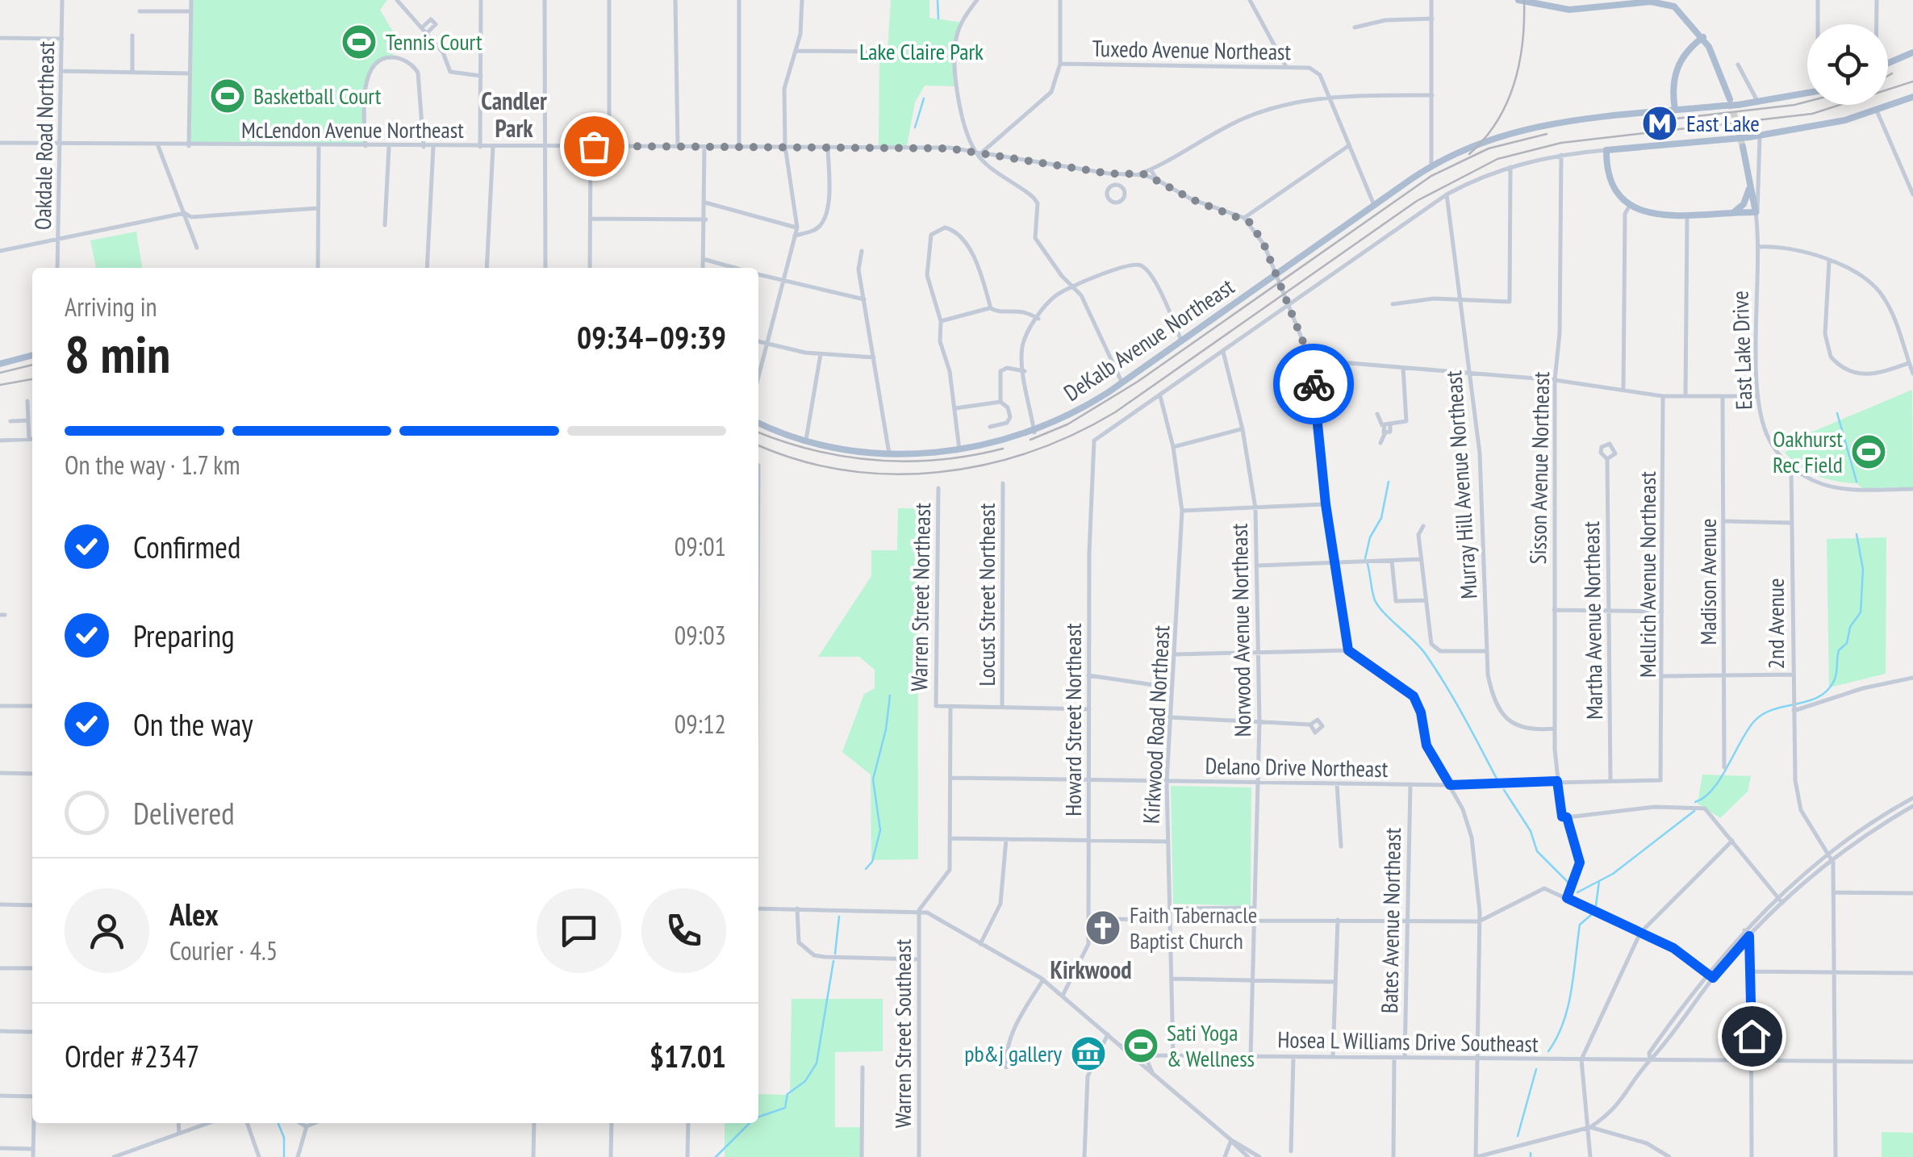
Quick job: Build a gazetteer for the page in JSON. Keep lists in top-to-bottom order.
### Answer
{
  "streets": {
    "main road": ["DeKalb Avenue Northeast", "East Lake Drive"],
    "street": [
      "Tuxedo Avenue Northeast",
      "McLendon Avenue Northeast",
      "Oakdale Road Northeast",
      "Sisson Avenue Northeast",
      "Murray Hill Avenue Northeast",
      "Mellrich Avenue Northeast",
      "Madison Avenue",
      "Locust Street Northeast",
      "Warren Street Northeast",
      "Martha Avenue Northeast",
      "2nd Avenue",
      "Norwood Avenue Northeast",
      "Howard Street Northeast",
      "Kirkwood Road Northeast",
      "Delano Drive Northeast",
      "Bates Avenue Northeast",
      "Warren Street Southeast",
      "Hosea L Williams Drive Southeast"
    ]
  },
  "crossings": [
    ["Tuxedo Avenue Northeast", "McLendon Avenue Northeast"],
    ["McLendon Avenue Northeast", "Oakdale Road Northeast"],
    ["East Lake Drive", "2nd Avenue"],
    ["Sisson Avenue Northeast", "Murray Hill Avenue Northeast"],
    ["Sisson Avenue Northeast", "Delano Drive Northeast"],
    ["Mellrich Avenue Northeast", "Delano Drive Northeast"],
    ["Warren Street Northeast", "Delano Drive Northeast"],
    ["Warren Street Northeast", "Warren Street Southeast"],
    ["Warren Street Northeast", "Hosea L Williams Drive Southeast"],
    ["Martha Avenue Northeast", "Delano Drive Northeast"],
    ["Norwood Avenue Northeast", "Delano Drive Northeast"],
    ["Norwood Avenue Northeast", "Hosea L Williams Drive Southeast"],
    ["Howard Street Northeast", "Kirkwood Road Northeast"],
    ["Howard Street Northeast", "Delano Drive Northeast"],
    ["Howard Street Northeast", "Hosea L Williams Drive Southeast"],
    ["Kirkwood Road Northeast", "Delano Drive Northeast"],
    ["Kirkwood Road Northeast", "Hosea L Williams Drive Southeast"],
    ["Delano Drive Northeast", "Bates Avenue Northeast"],
    ["Bates Avenue Northeast", "Hosea L Williams Drive Southeast"],
    ["Warren Street Southeast", "Hosea L Williams Drive Southeast"]
  ],
  "districts": ["Candler Park", "Kirkwood"],
  "parks": ["Lake Claire Park"],
  "places": {
    "sports": [
      "Tennis Court",
      "Basketball Court",
      "Oakhurst Rec Field",
      "Sati Yoga & Wellness"
    ],
    "metro station": ["East Lake"],
    "church": ["Faith Tabernacle Baptist Church"],
    "museum": ["pb&j gallery"]
  },
  "page": {
    "heading": ["8 min", "Arriving in", "09:34–09:39"],
    "panel": [
      "Alex",
      "Courier · 4.5",
      "Order #2347",
      "$17.01"
    ],
    "bar": "On the way · 1.7 km",
    "list": [
      ["Confirmed", "09:01"],
      ["Preparing", "09:03"],
      ["On the way", "09:12"],
      "Delivered"
    ]
  }
}
